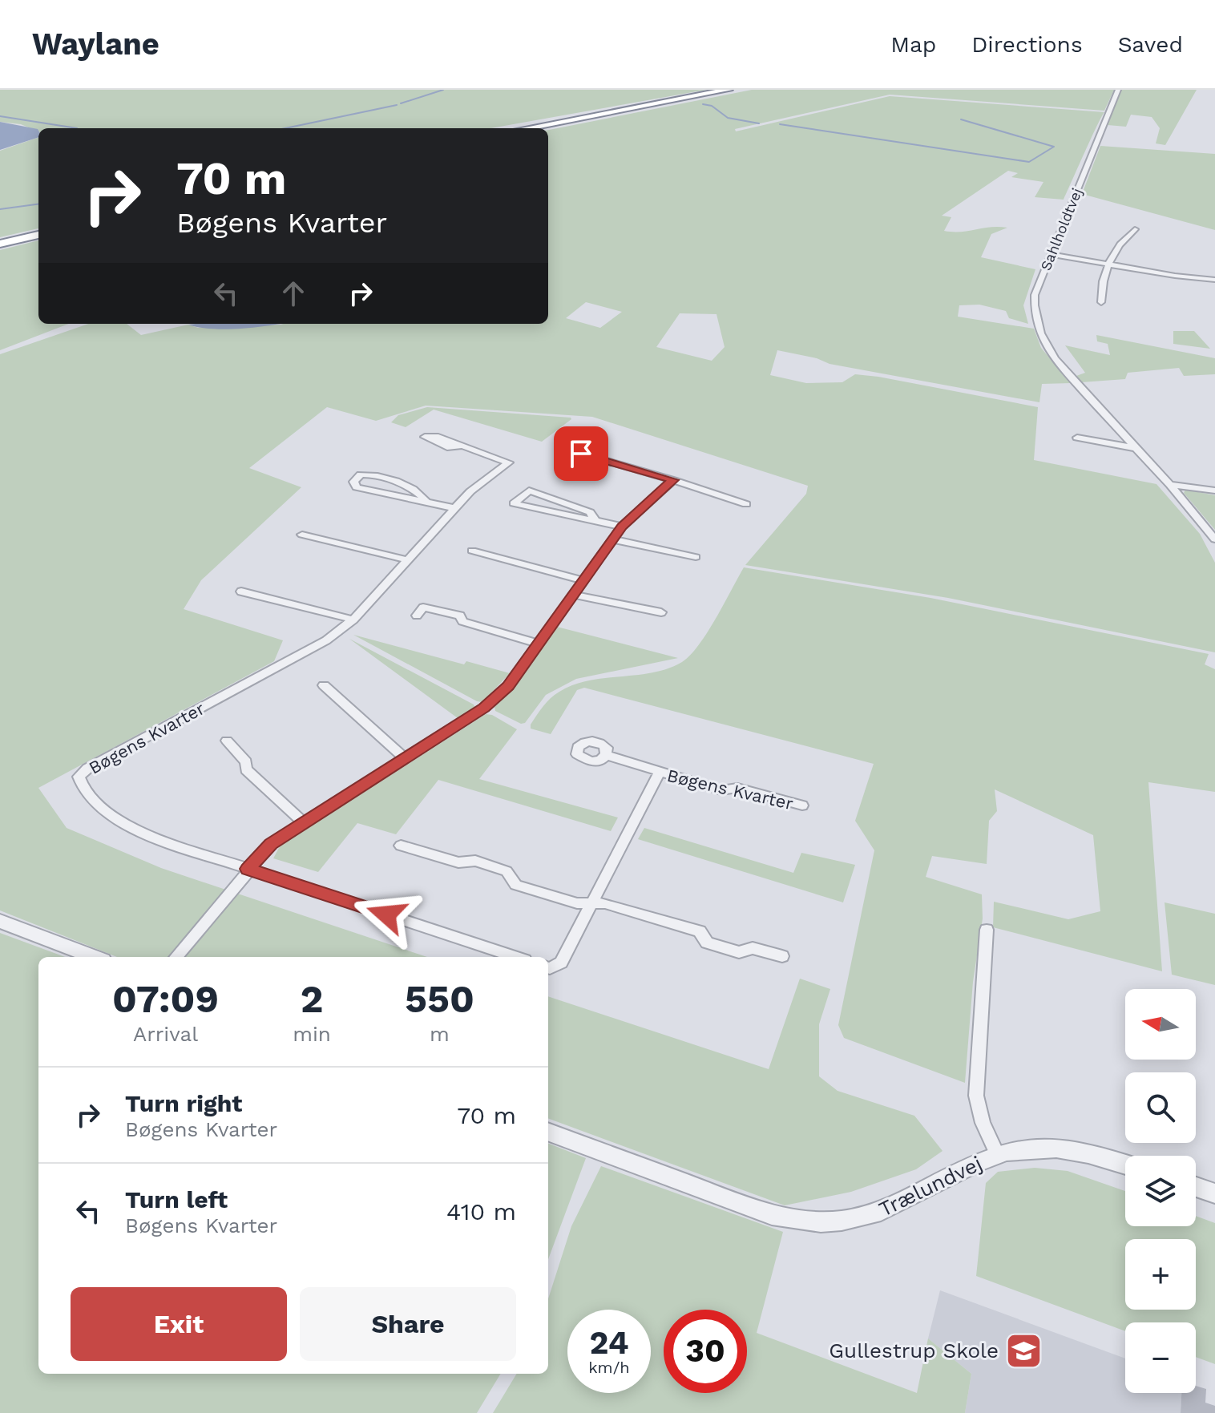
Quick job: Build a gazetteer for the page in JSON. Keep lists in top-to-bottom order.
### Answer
{
  "streets": {
    "street": ["Sahlholdtvej", "Bøgens Kvarter", "Trælundvej"]
  },
  "places": {
    "school or university": ["Gullestrup Skole"]
  },
  "north": "left",
  "page": {
    "header": "Waylane",
    "nav": ["Map", "Directions", "Saved"],
    "turn": ["70 m", "Bøgens Kvarter"],
    "eta": [
      "07:09",
      "Arrival",
      "2",
      "min",
      "550",
      "m"
    ],
    "map_buttons": ["+", "−"],
    "list": [
      {
        "name": "Turn right",
        "note": "Bøgens Kvarter",
        "value": "70 m"
      },
      {
        "name": "Turn left",
        "note": "Bøgens Kvarter",
        "value": "410 m"
      }
    ],
    "buttons": ["Exit", "Share"],
    "speed": "24 km/h",
    "limit": "30"
  }
}
